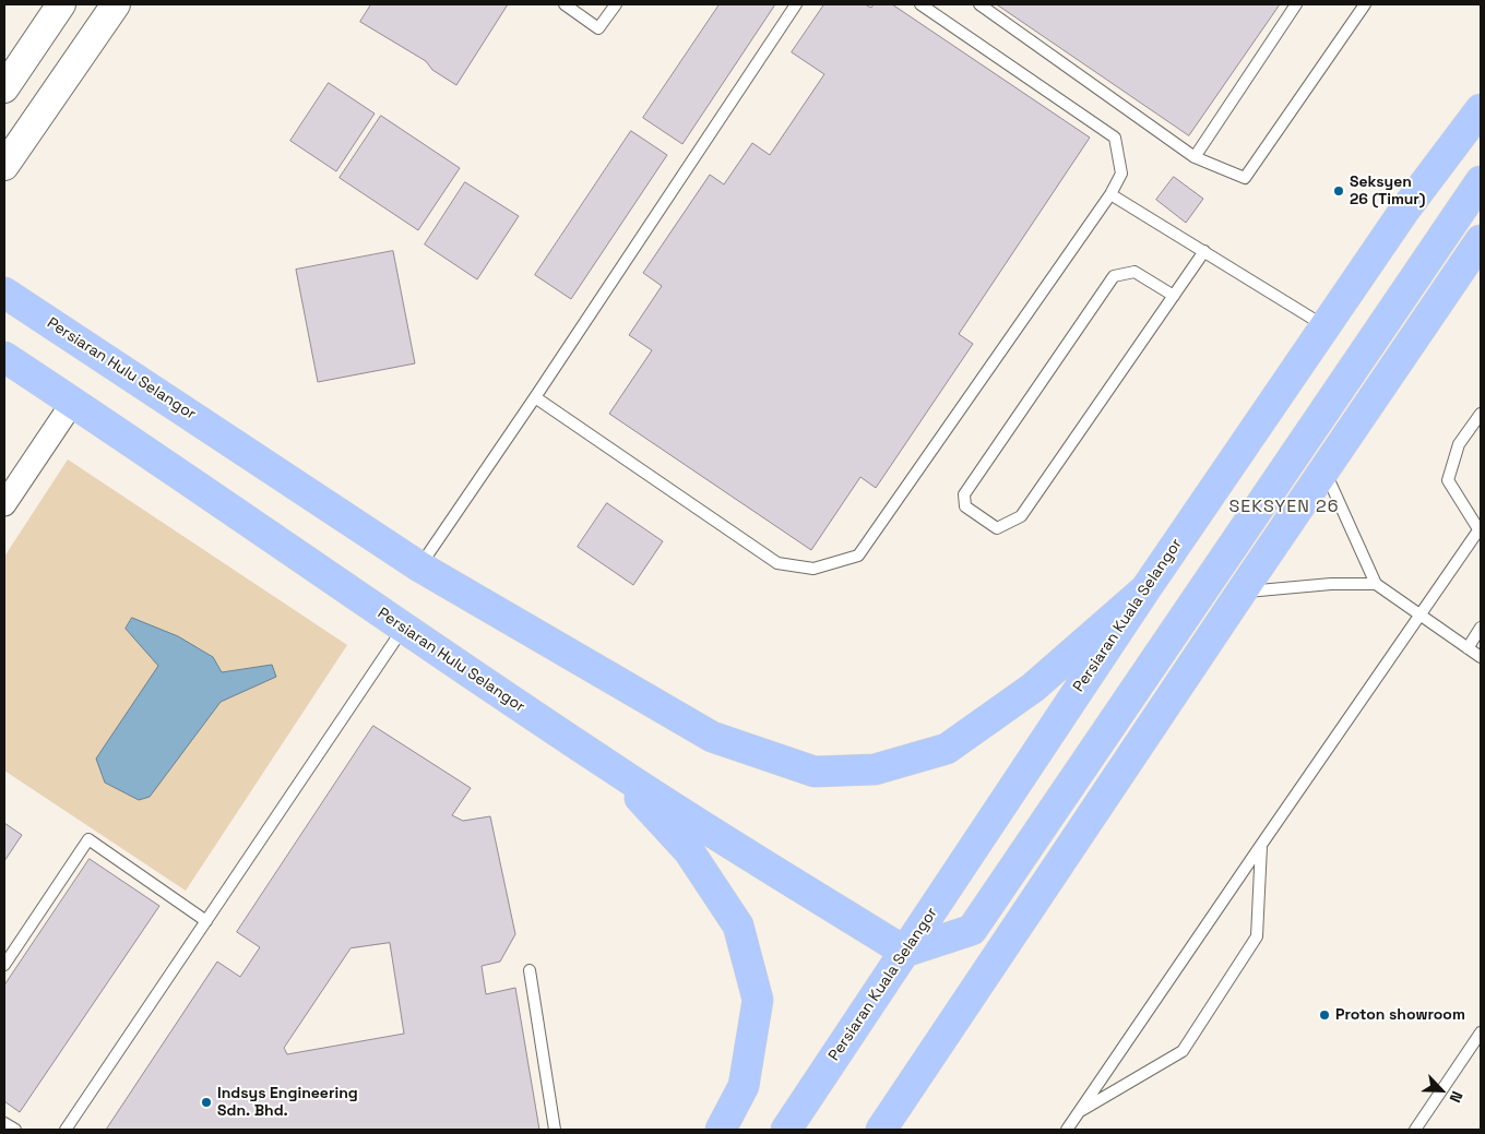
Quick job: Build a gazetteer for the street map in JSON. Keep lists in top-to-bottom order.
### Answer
{
  "streets": {
    "main road": ["Persiaran Hulu Selangor", "Persiaran Kuala Selangor"]
  },
  "crossings": [
    ["Persiaran Hulu Selangor", "Persiaran Kuala Selangor"]
  ],
  "districts": ["SEKSYEN 26"],
  "places": ["Seksyen 26 (Timur)", "Proton showroom", "Indsys Engineering Sdn. Bhd."],
  "north": "bottom right"
}
